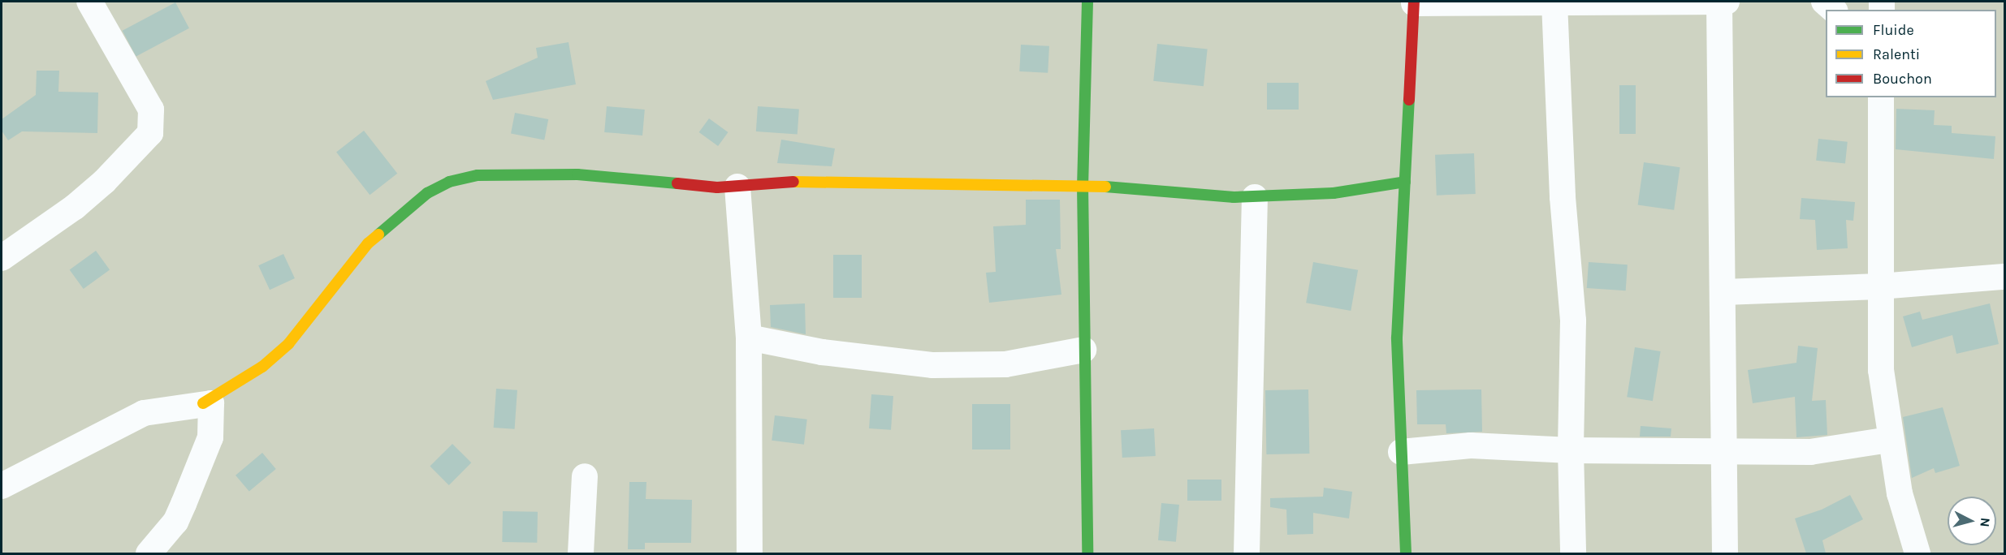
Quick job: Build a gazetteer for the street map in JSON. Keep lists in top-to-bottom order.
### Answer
{
  "legend": ["Fluide", "Ralenti", "Bouchon"],
  "north": "right"
}
